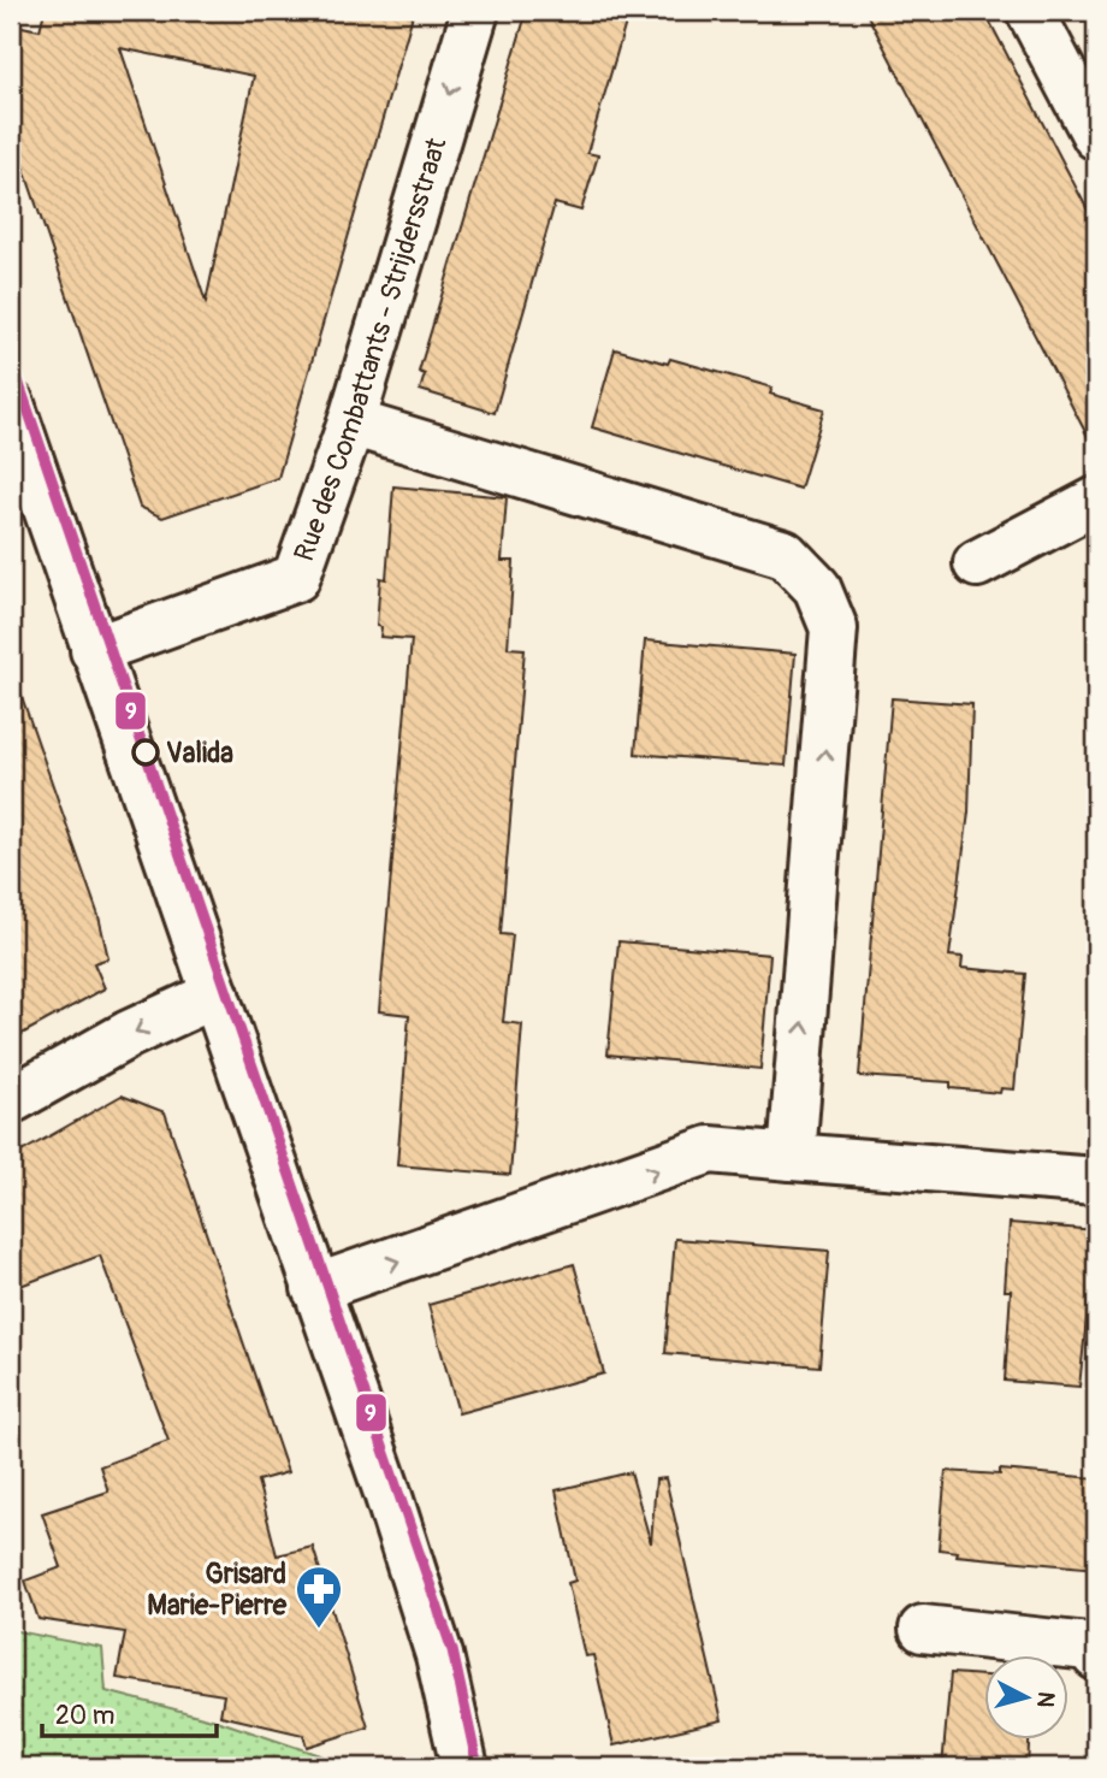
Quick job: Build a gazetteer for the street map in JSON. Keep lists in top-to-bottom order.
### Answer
{
  "streets": {
    "street": ["Rue des Combattants - Strijdersstraat"]
  },
  "one_way": ["Rue des Combattants - Strijdersstraat"],
  "places": {
    "other": ["Valida"],
    "pharmacy": ["Grisard Marie-Pierre"]
  },
  "lines": ["transit line 9"],
  "scale_bar": "20 m",
  "north": "right"
}
